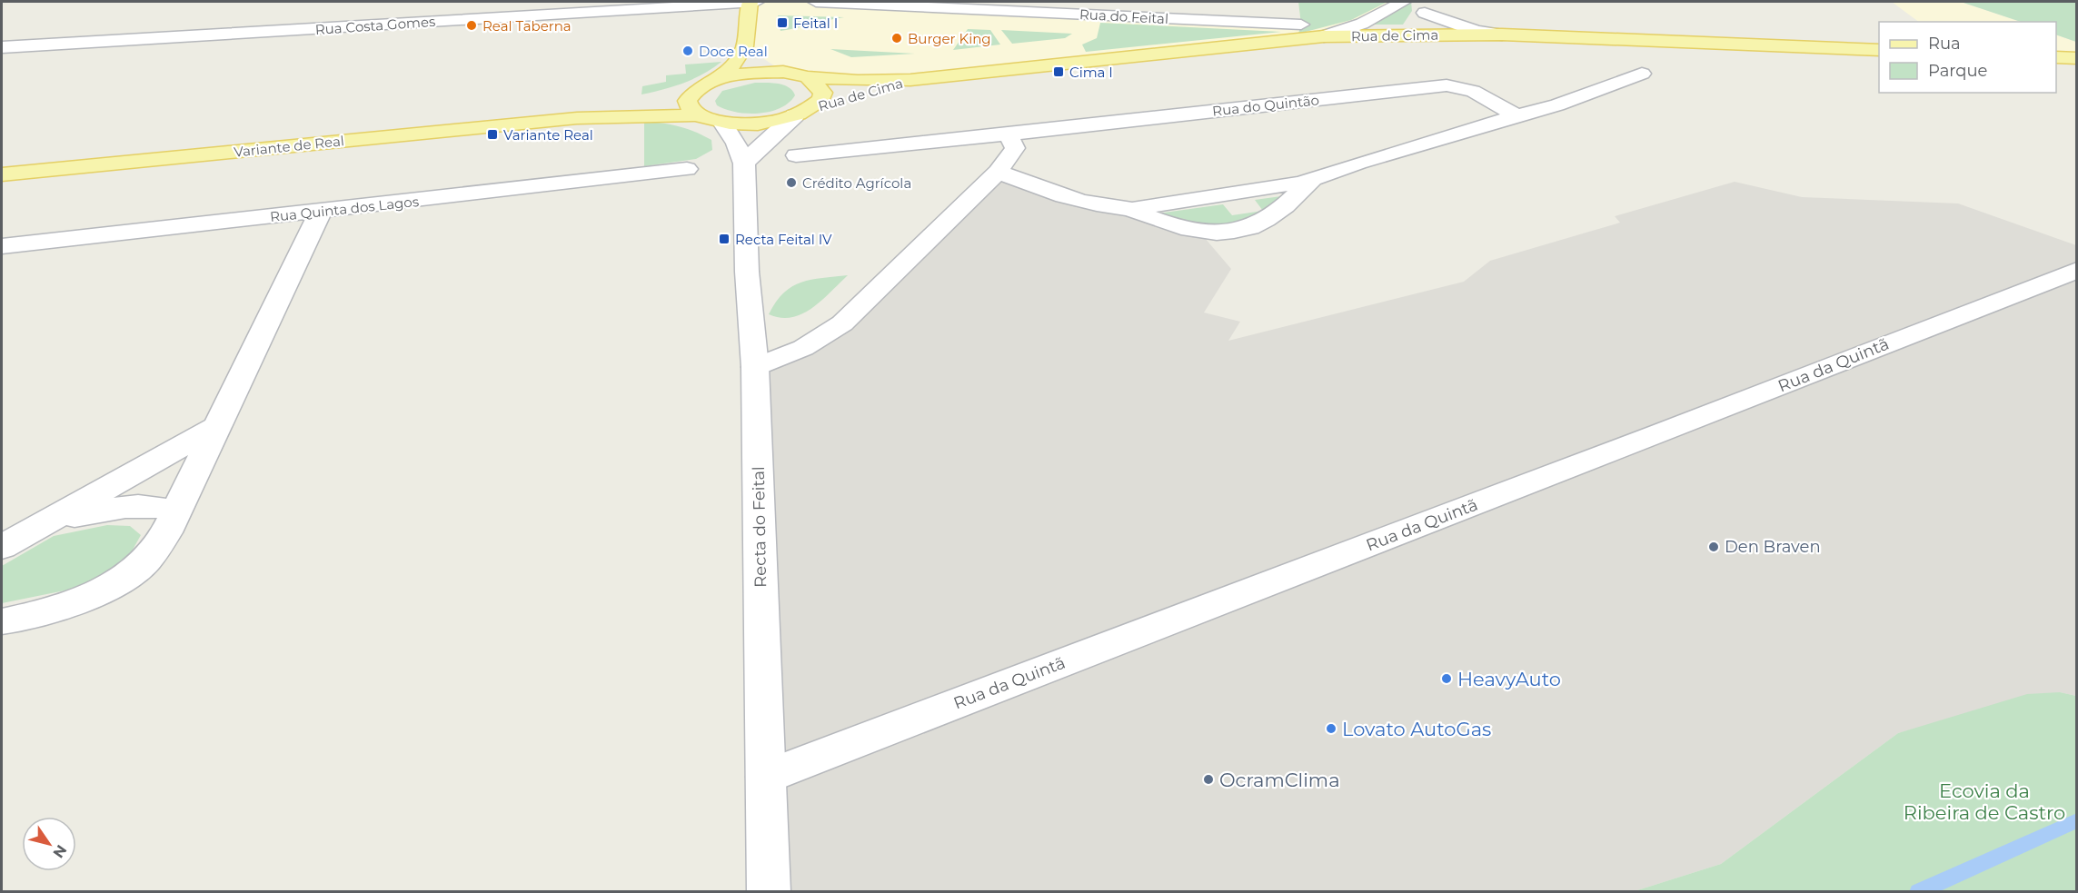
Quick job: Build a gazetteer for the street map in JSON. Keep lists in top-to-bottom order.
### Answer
{
  "streets": {
    "main road": ["Rua de Cima", "Variante de Real"],
    "street": [
      "Rua do Feital",
      "Rua Costa Gomes",
      "Rua do Quintão",
      "Rua Quinta dos Lagos",
      "Rua da Quintã",
      "Recta do Feital"
    ]
  },
  "crossings": [
    ["Rua da Quintã", "Recta do Feital"]
  ],
  "parks": ["Ecovia da Ribeira de Castro"],
  "places": {
    "transit": [
      "Feital I",
      "Cima I",
      "Variante Real",
      "Recta Feital IV"
    ],
    "other": [
      "Real Taberna",
      "Burger King",
      "Doce Real",
      "Crédito Agrícola",
      "Den Braven",
      "HeavyAuto",
      "Lovato AutoGas",
      "OcramClima"
    ]
  },
  "legend": ["Rua", "Parque"],
  "north": "bottom right"
}
